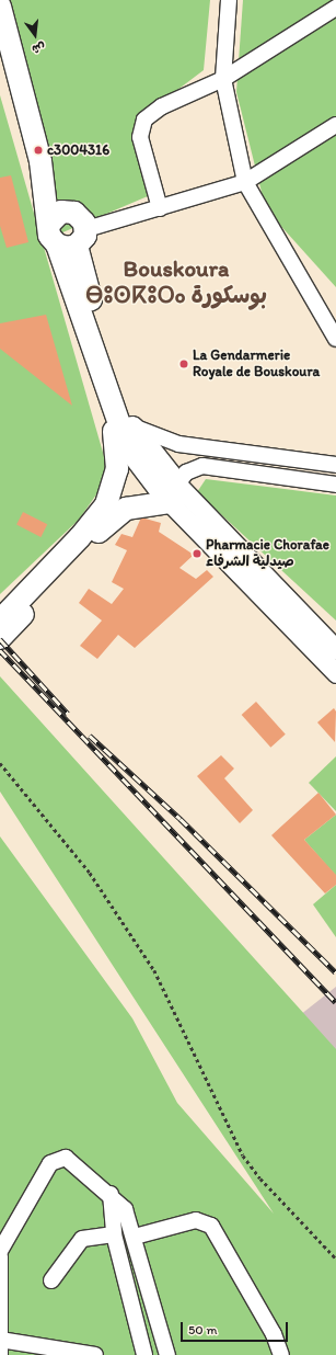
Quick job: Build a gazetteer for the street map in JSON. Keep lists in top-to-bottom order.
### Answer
{
  "districts": ["Bouskoura ⴱⵓⵙⴽⵓⵔⴰ بوسكورة"],
  "places": ["c3004316", "La Gendarmerie Royale de Bouskoura", "Pharmacie Chorafae صيدلية الشرفاء"],
  "scale_bar": "50 m",
  "north": "bottom"
}
